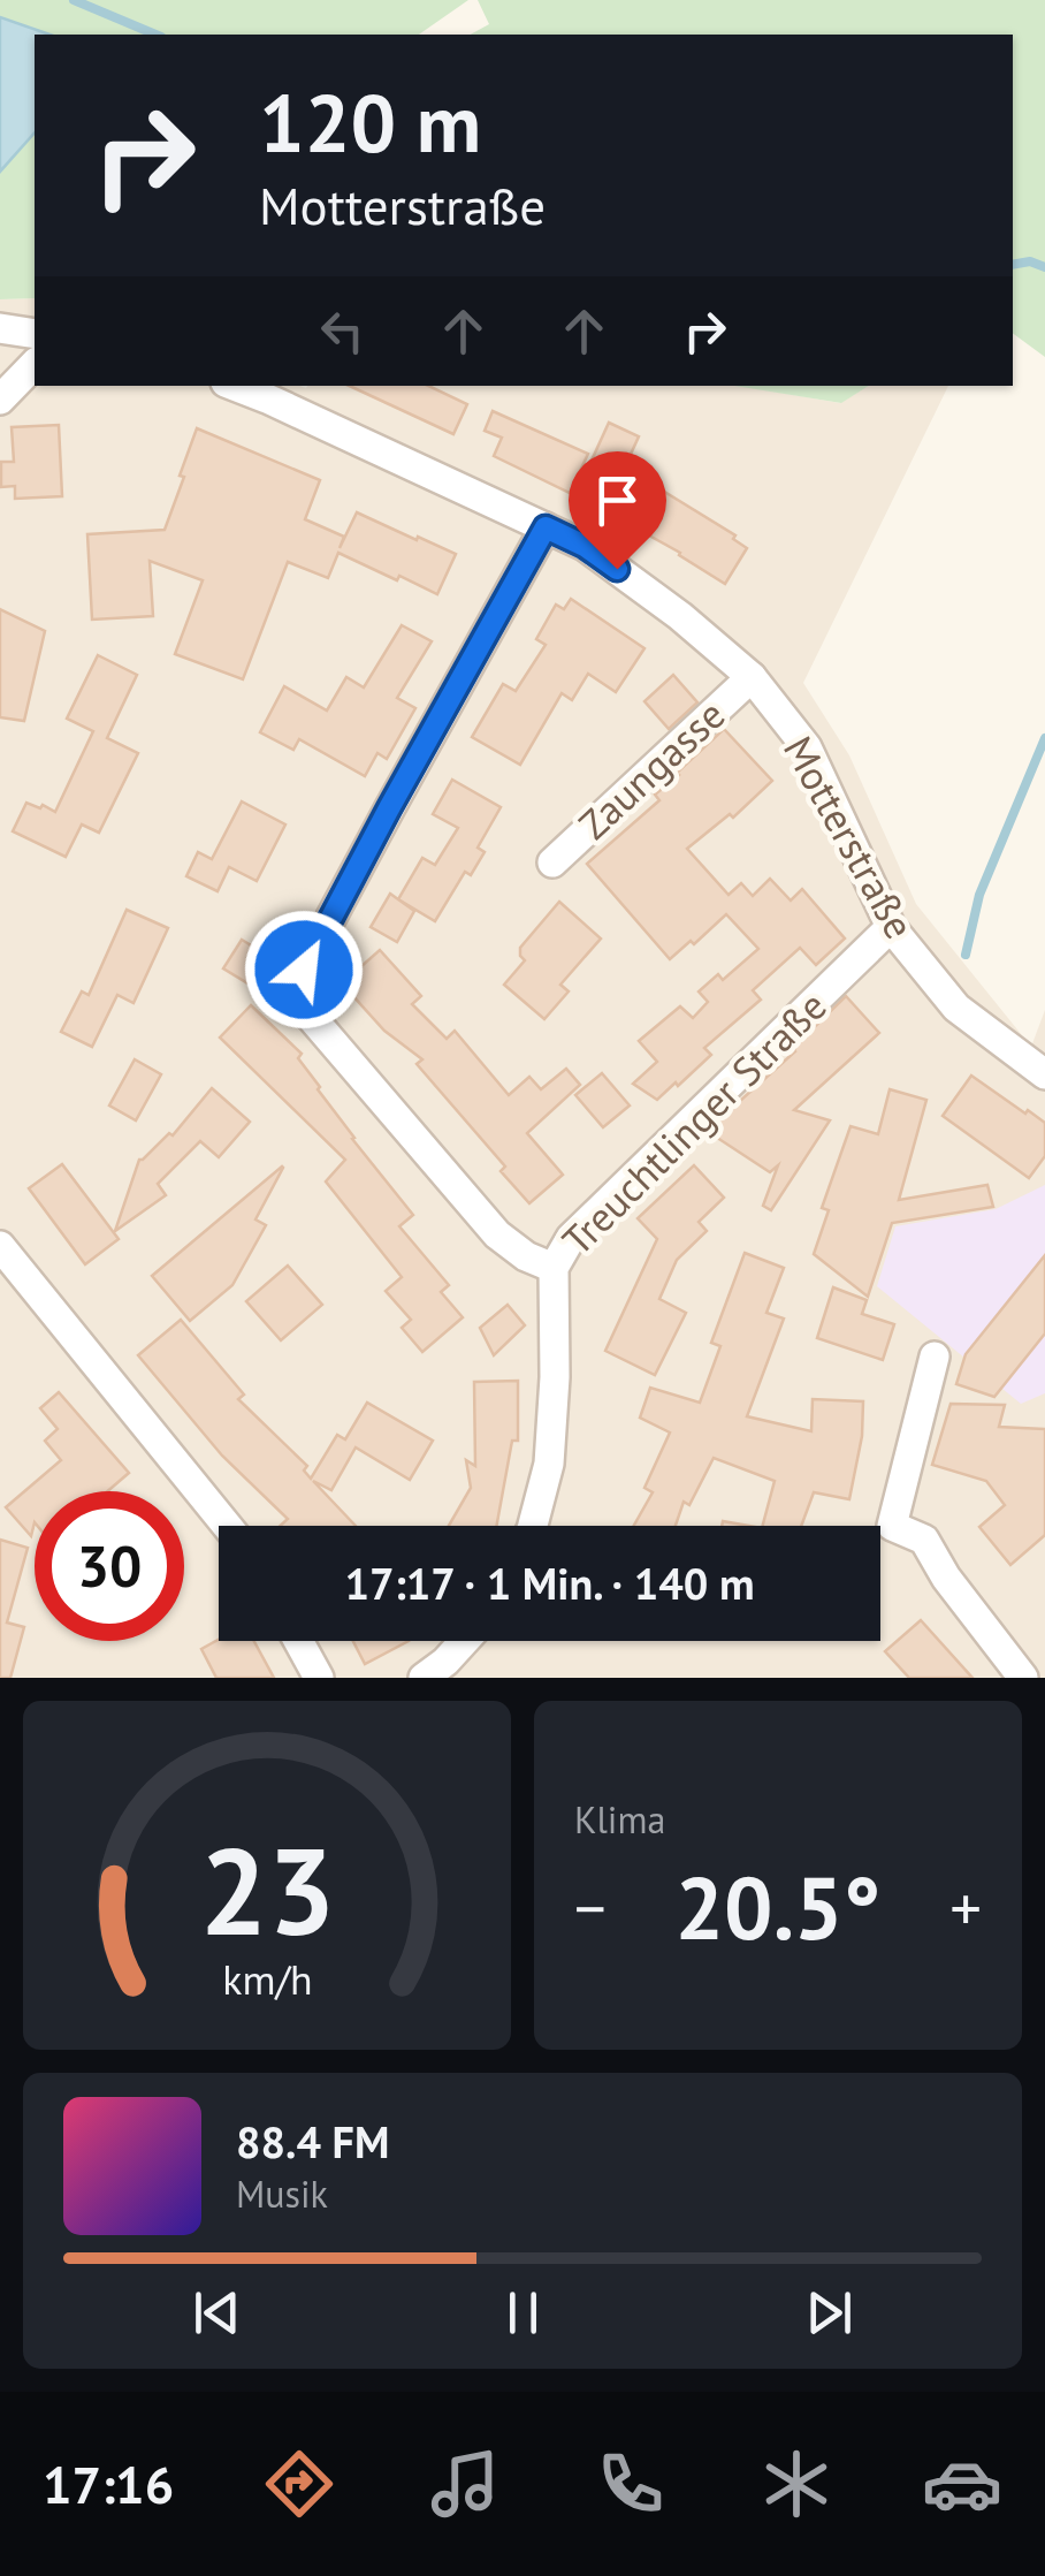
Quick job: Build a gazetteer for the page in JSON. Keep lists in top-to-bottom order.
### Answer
{
  "streets": {
    "street": ["Zaungasse", "Motterstraße", "Treuchtlinger Straße"]
  },
  "crossings": [
    ["Zaungasse", "Motterstraße"],
    ["Motterstraße", "Treuchtlinger Straße"]
  ],
  "page": {
    "turn": ["120 m", "Motterstraße"],
    "limit": "30",
    "trip": "17:17 · 1 Min. · 140 m",
    "tile": "Klima",
    "heat": ["−", "20.5°", "+"],
    "song": ["88.4 FM", "Musik"],
    "tabs": "17:16",
    "gauge": ["23", "km/h"]
  }
}
